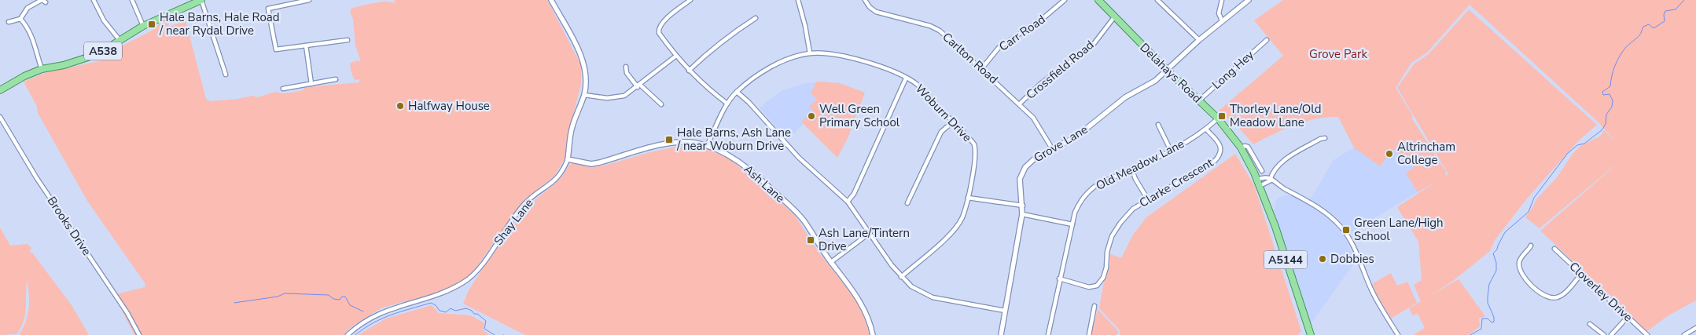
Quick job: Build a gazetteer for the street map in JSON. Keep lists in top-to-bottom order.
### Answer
{
  "streets": {
    "main road": ["A538", "Delahays Road", "A5144"],
    "street": [
      "Carr Road",
      "Carlton Road",
      "Crossfield Road",
      "Long Hey",
      "Woburn Drive",
      "Grove Lane",
      "Old Meadow Lane",
      "Clarke Crescent",
      "Ash Lane",
      "Shay Lane",
      "Brooks Drive",
      "Cloverley Drive"
    ]
  },
  "crossings": [
    ["Carr Road", "Carlton Road"],
    ["Carlton Road", "Crossfield Road"],
    ["Carlton Road", "Grove Lane"],
    ["Crossfield Road", "Delahays Road"],
    ["Long Hey", "Delahays Road"],
    ["Delahays Road", "Grove Lane"],
    ["Delahays Road", "Old Meadow Lane"],
    ["Delahays Road", "A5144"],
    ["Woburn Drive", "Ash Lane"],
    ["Old Meadow Lane", "Clarke Crescent"],
    ["Ash Lane", "Shay Lane"]
  ],
  "parks": ["Grove Park"],
  "places": {
    "transit": [
      "Hale Barns, Hale Road / near Rydal Drive",
      "Thorley Lane/Old Meadow Lane",
      "Hale Barns, Ash Lane / near Woburn Drive",
      "Green Lane/High School",
      "Ash Lane/Tintern Drive"
    ],
    "other": [
      "Halfway House",
      "Well Green Primary School",
      "Altrincham College",
      "Dobbies"
    ]
  }
}
